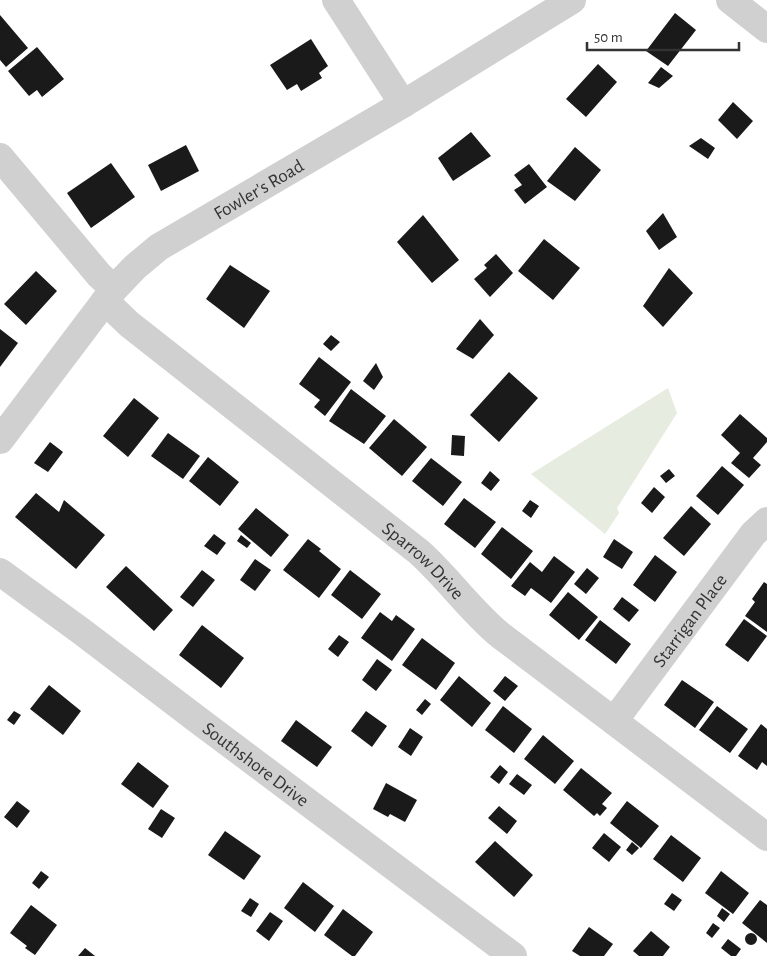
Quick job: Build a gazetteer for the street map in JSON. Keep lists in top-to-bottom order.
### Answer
{
  "streets": {
    "street": [
      "Fowler's Road",
      "Sparrow Drive",
      "Starrigan Place",
      "Southshore Drive"
    ]
  },
  "crossings": [
    ["Fowler's Road", "Sparrow Drive"],
    ["Sparrow Drive", "Starrigan Place"]
  ],
  "scale_bar": "50 m"
}
